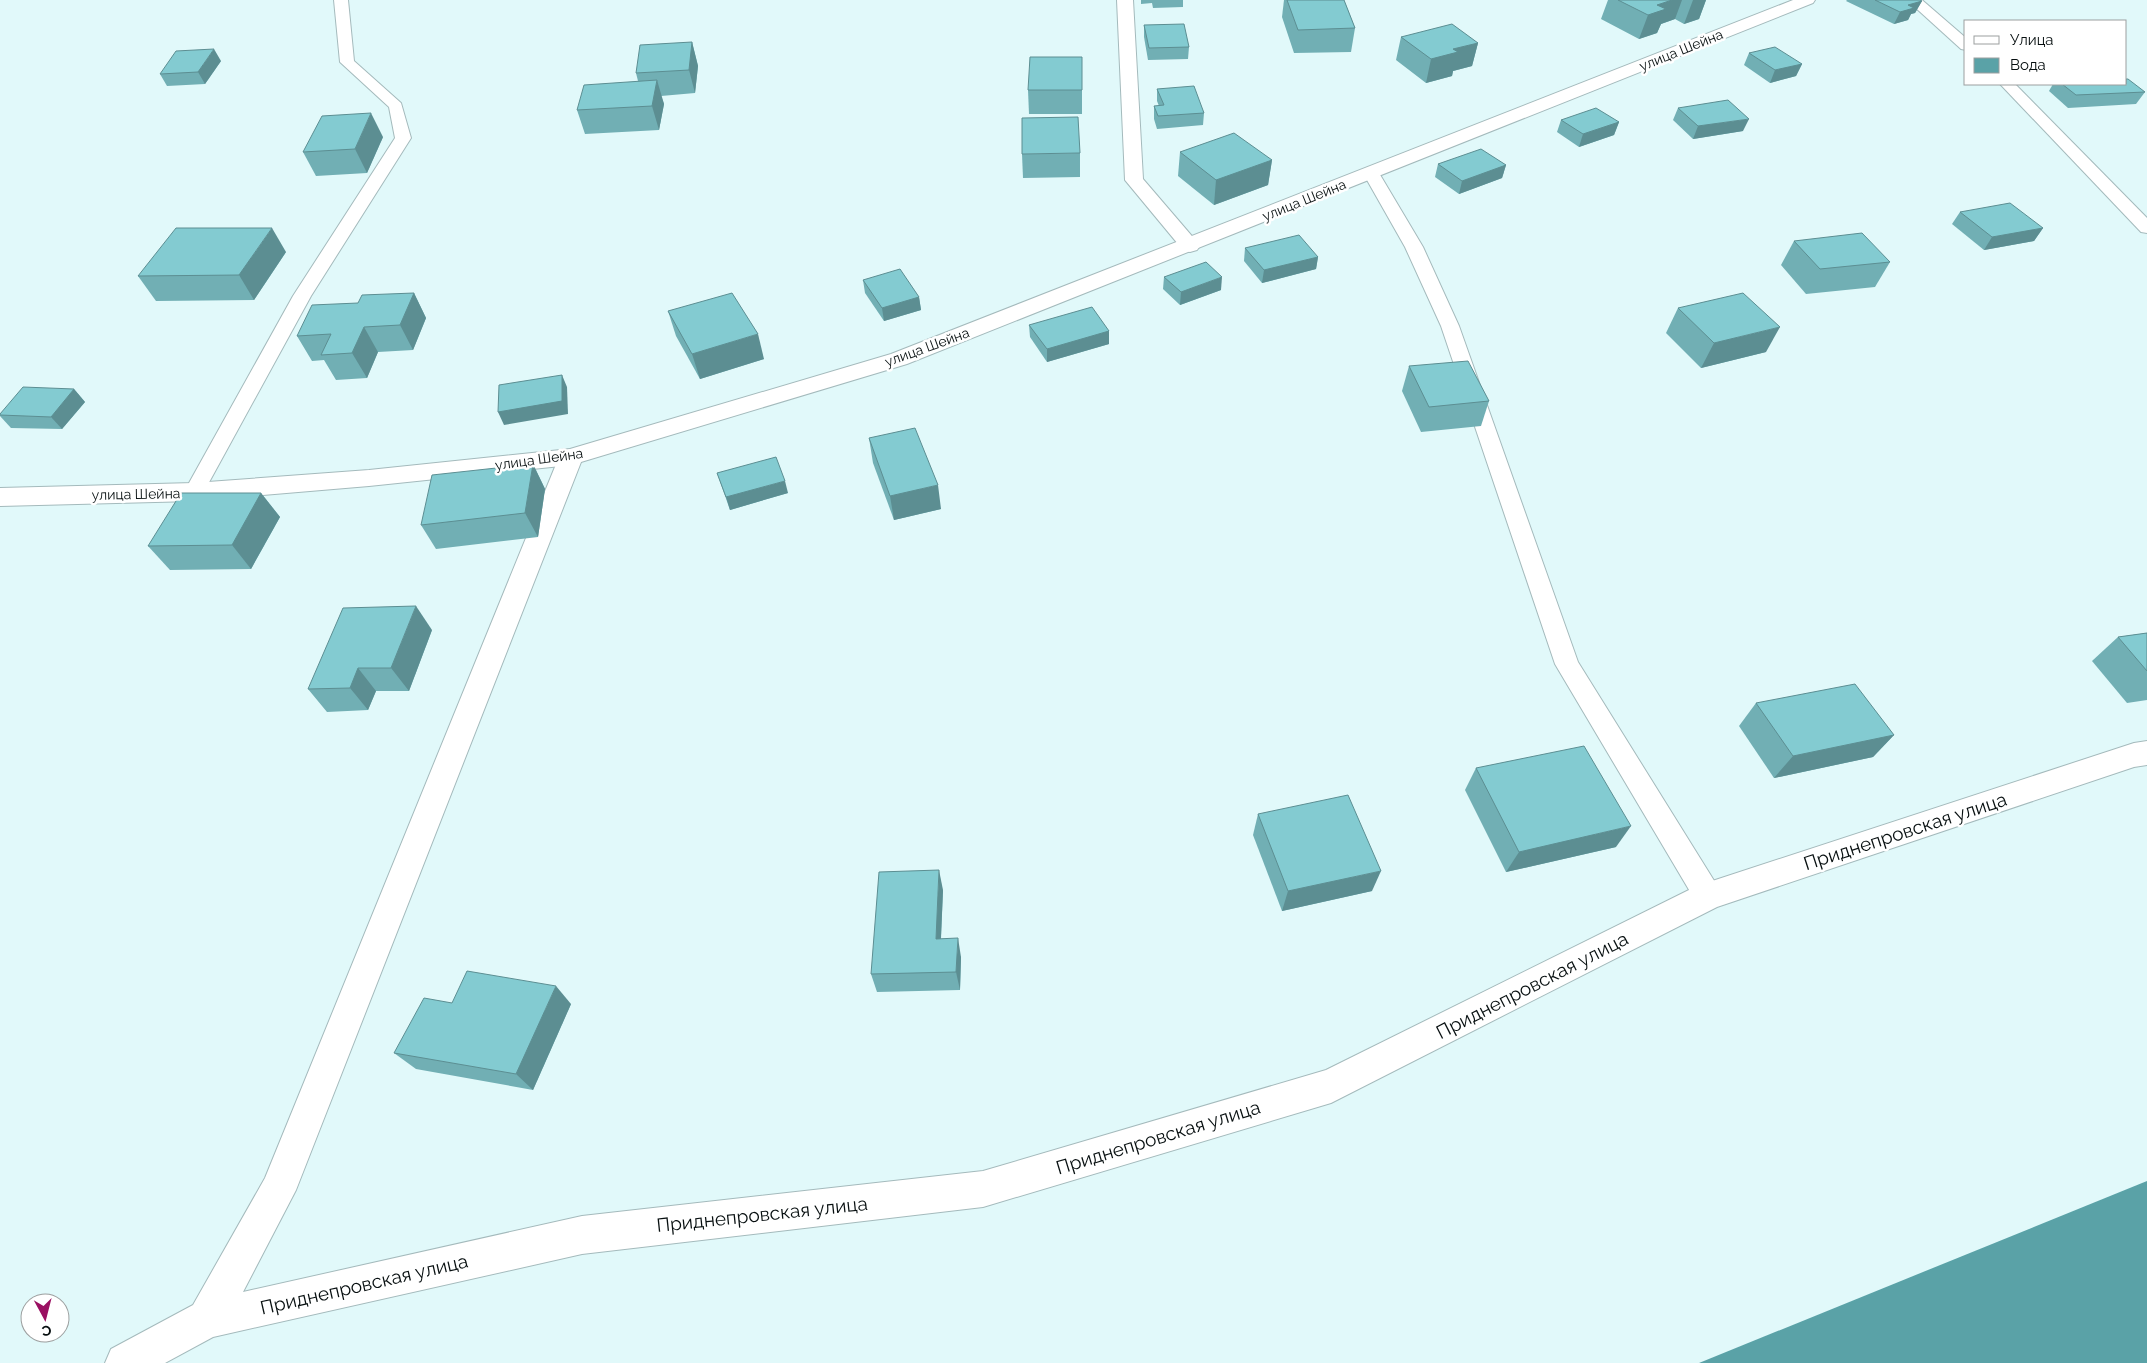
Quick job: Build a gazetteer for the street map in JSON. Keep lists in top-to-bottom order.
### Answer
{
  "streets": {
    "street": ["улица Шейна", "Приднепровская улица"]
  },
  "legend": ["Улица", "Вода"],
  "north": "bottom"
}
